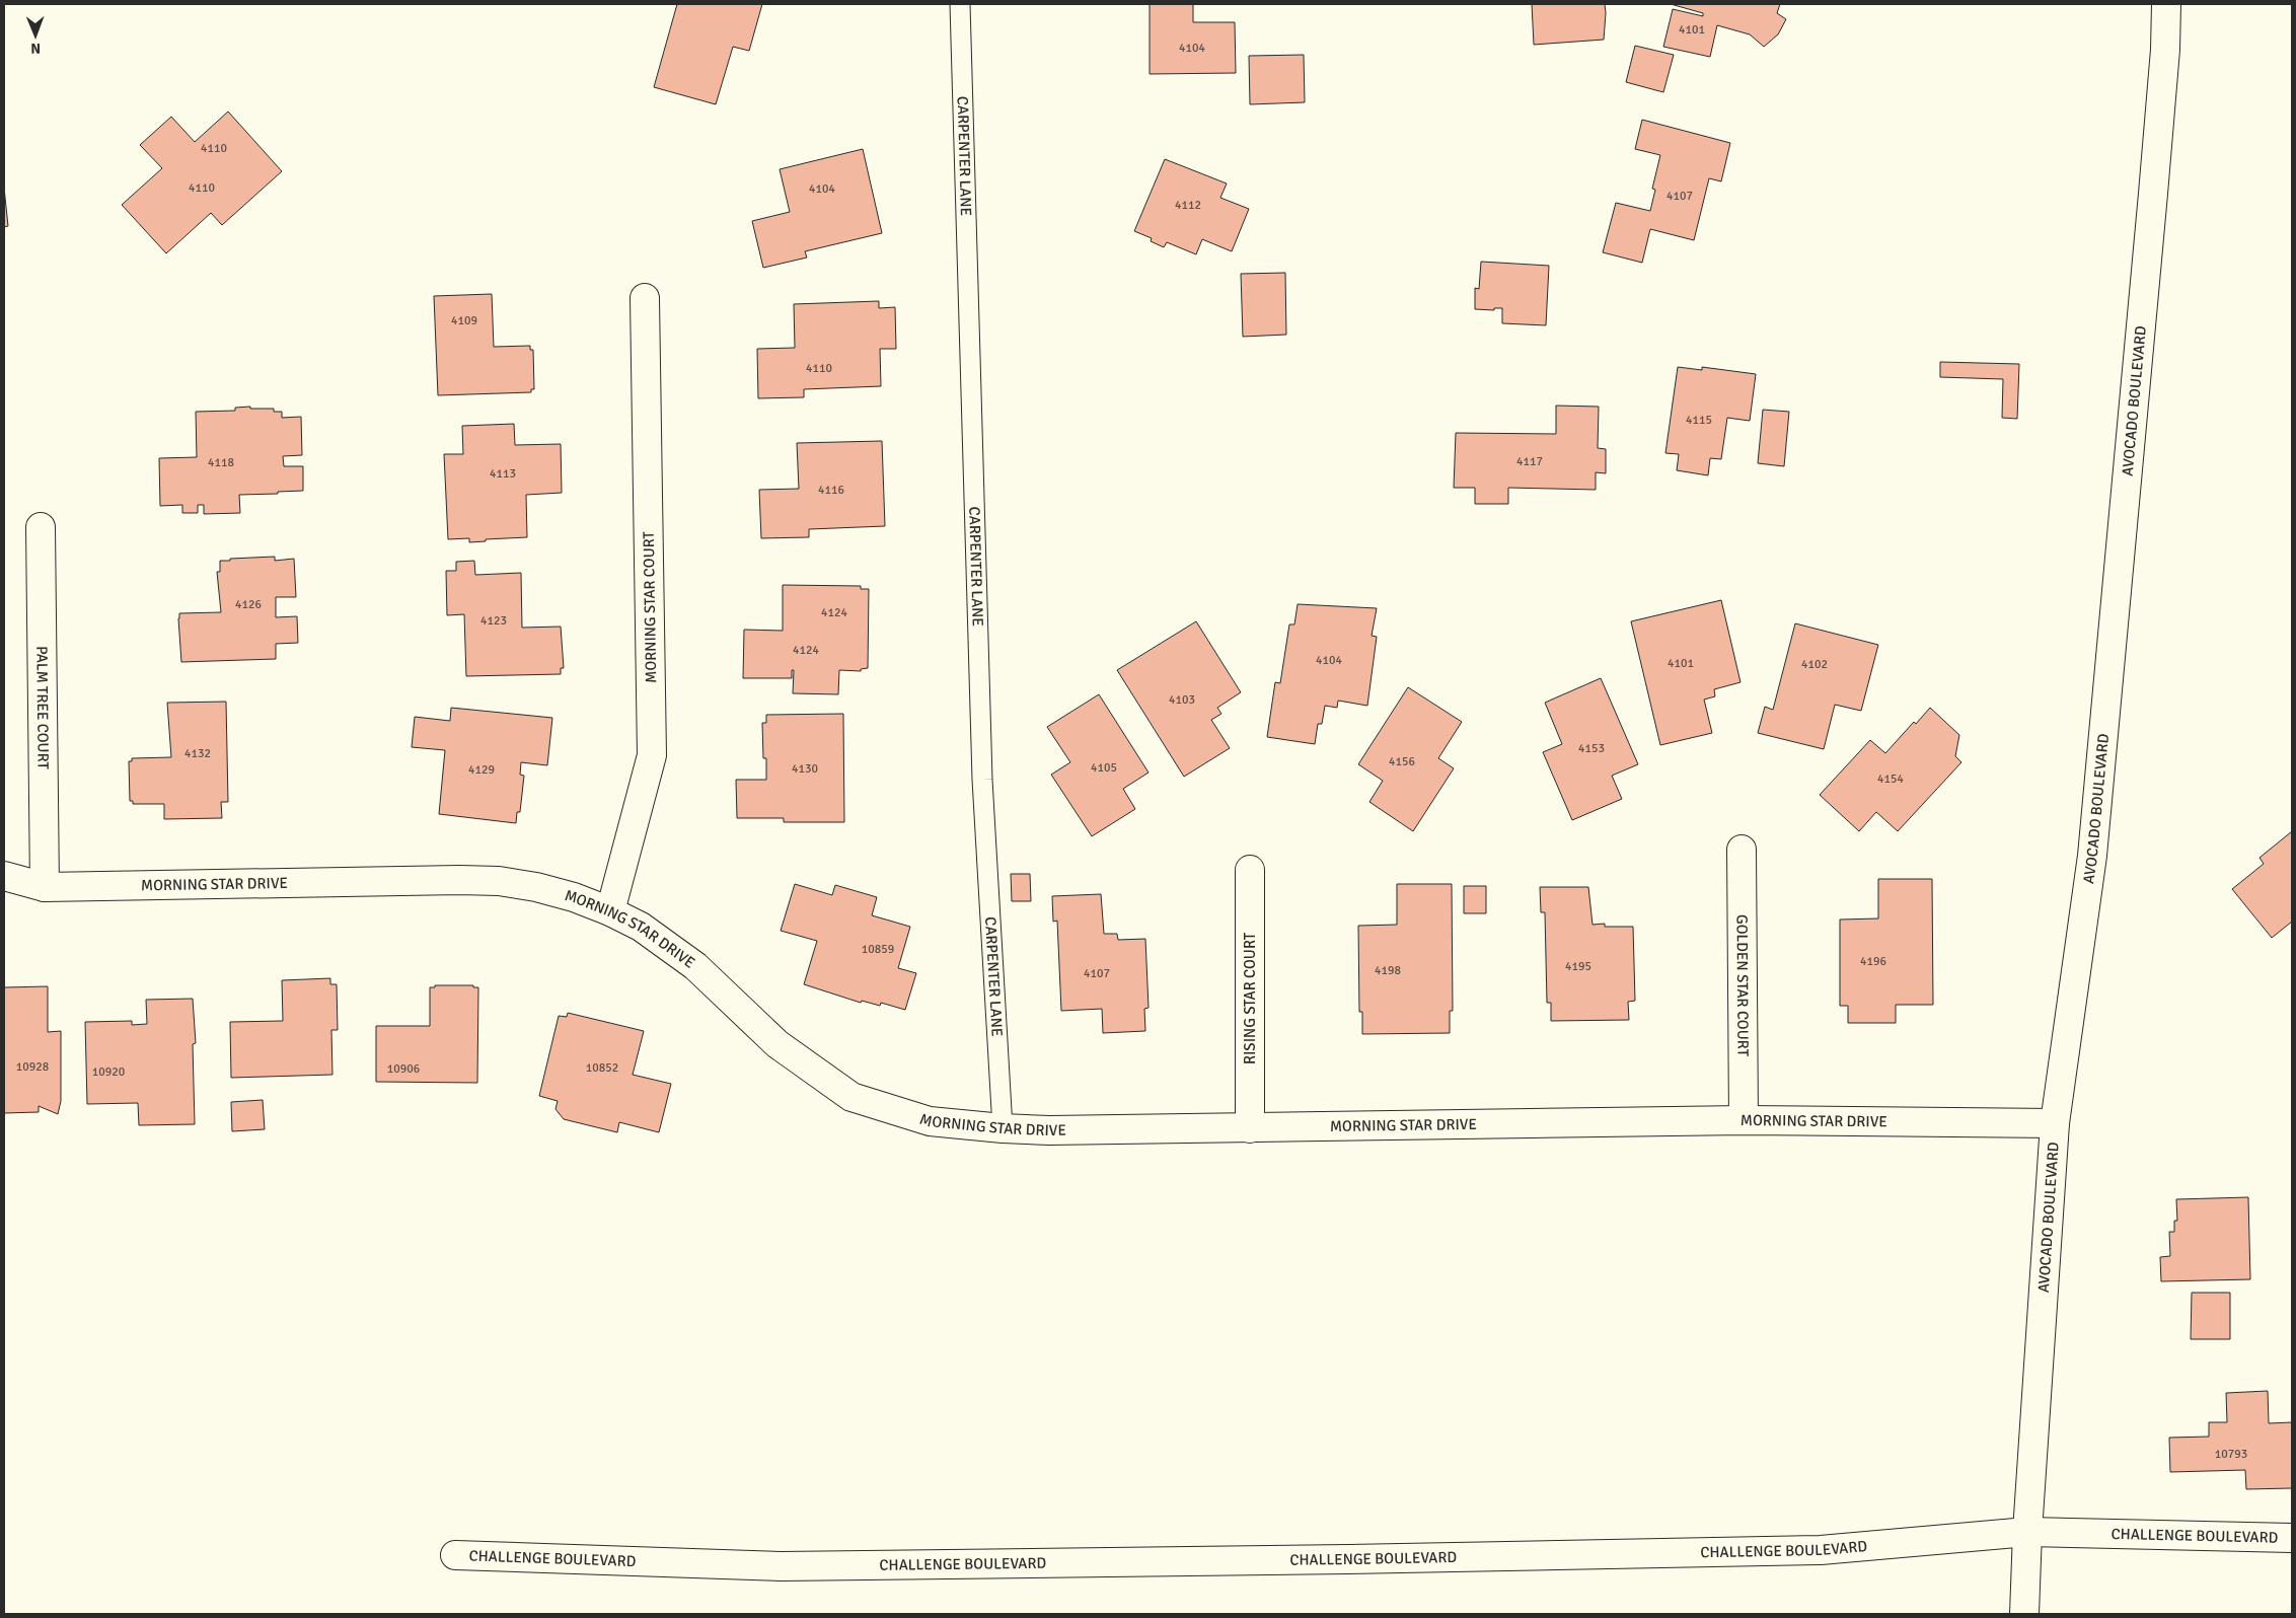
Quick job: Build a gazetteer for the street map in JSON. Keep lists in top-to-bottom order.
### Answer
{
  "streets": {
    "street": [
      "AVOCADO BOULEVARD",
      "MORNING STAR COURT",
      "PALM TREE COURT",
      "MORNING STAR DRIVE",
      "GOLDEN STAR COURT",
      "RISING STAR COURT",
      "CHALLENGE BOULEVARD"
    ],
    "lane": ["CARPENTER LANE"]
  },
  "crossings": [
    ["CARPENTER LANE", "MORNING STAR DRIVE"],
    ["AVOCADO BOULEVARD", "MORNING STAR DRIVE"],
    ["AVOCADO BOULEVARD", "CHALLENGE BOULEVARD"],
    ["MORNING STAR COURT", "MORNING STAR DRIVE"],
    ["PALM TREE COURT", "MORNING STAR DRIVE"],
    ["MORNING STAR DRIVE", "GOLDEN STAR COURT"],
    ["MORNING STAR DRIVE", "RISING STAR COURT"]
  ],
  "house_numbers": [
    "4101",
    "4104",
    "4110",
    "4110",
    "4104",
    "4107",
    "4112",
    "4109",
    "4110",
    "4115",
    "4117",
    "4118",
    "4113",
    "4116",
    "4126",
    "4124",
    "4123",
    "4124",
    "4104",
    "4101",
    "4102",
    "4103",
    "4153",
    "4132",
    "4156",
    "4105",
    "4130",
    "4129",
    "4154",
    "10859",
    "4196",
    "4195",
    "4198",
    "4107",
    "10928",
    "10852",
    "10906",
    "10920",
    "10793"
  ],
  "north": "bottom"
}
